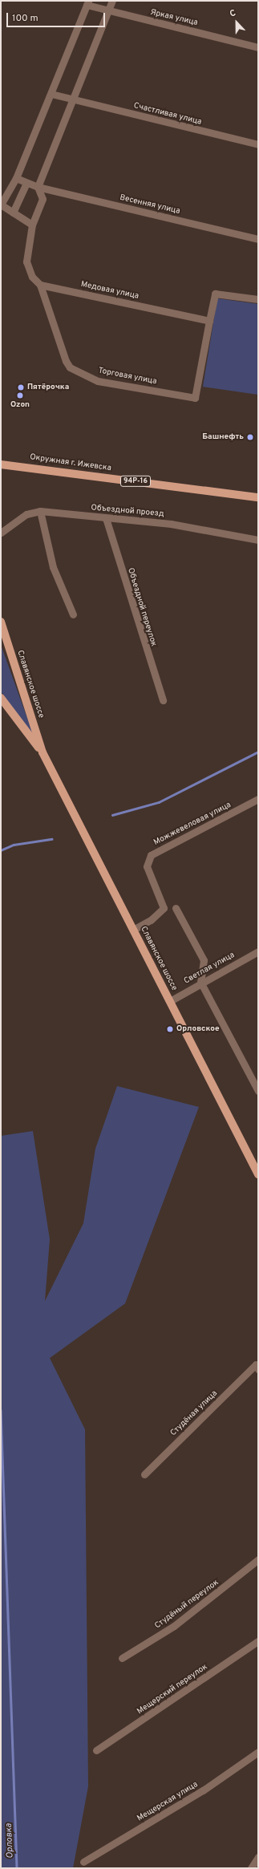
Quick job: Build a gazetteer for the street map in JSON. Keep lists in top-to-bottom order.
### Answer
{
  "streets": {
    "main road": ["Окружная г. Ижевска", "94Р-16", "Славянское шоссе"],
    "street": [
      "Яркая улица",
      "Счастливая улица",
      "Весенняя улица",
      "Медовая улица",
      "Торговая улица",
      "Объездной проезд",
      "Объездной переулок",
      "Можжевеловая улица",
      "Светлая улица",
      "Студёная улица",
      "Студёный переулок",
      "Мещерский переулок",
      "Мещерская улица"
    ]
  },
  "crossings": [
    ["Медовая улица", "Торговая улица"],
    ["Объездной проезд", "Объездной переулок"],
    ["Славянское шоссе", "Можжевеловая улица"],
    ["Славянское шоссе", "Светлая улица"]
  ],
  "water": ["Орловка"],
  "places": [
    "Пятёрочка",
    "Ozon",
    "Башнефть",
    "Орловское"
  ],
  "scale_bar": "100 m",
  "north": "top"
}
